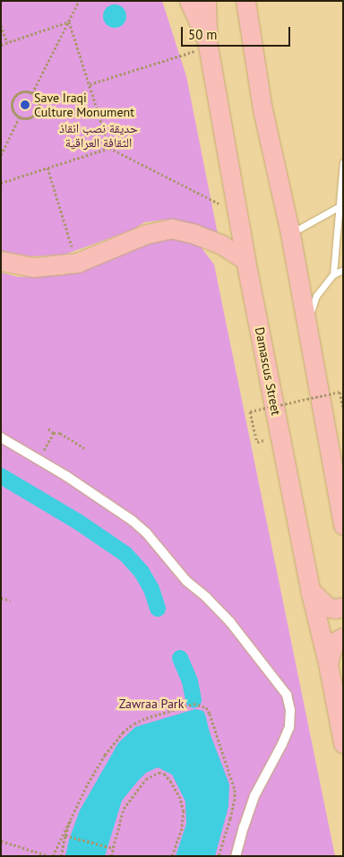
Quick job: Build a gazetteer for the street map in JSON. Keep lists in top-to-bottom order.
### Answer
{
  "streets": {
    "main road": ["Damascus Street"]
  },
  "parks": ["حديقة نصب انقاذ الثقافة العراقية", "Zawraa Park"],
  "places": ["Save Iraqi Culture Monument"],
  "scale_bar": "50 m"
}
